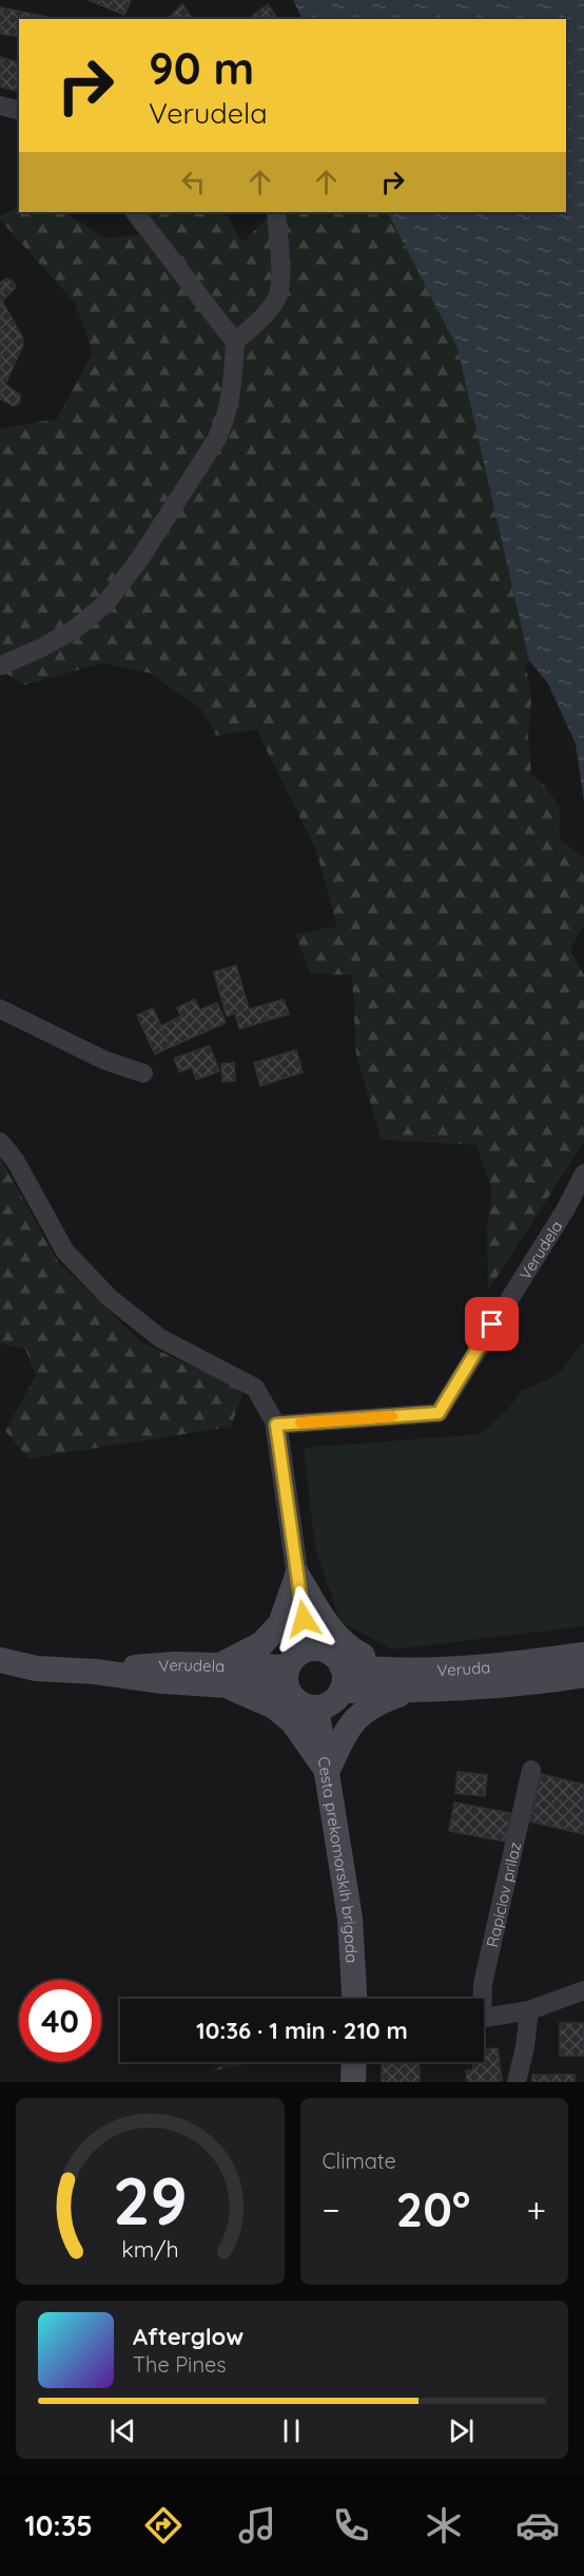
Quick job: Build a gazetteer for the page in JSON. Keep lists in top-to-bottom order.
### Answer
{
  "streets": {
    "main road": ["Verudela", "Veruda", "Cesta prekomorskih brigada"],
    "street": ["Rapiciov prilaz"]
  },
  "crossings": [
    ["Verudela", "Veruda"],
    ["Verudela", "Cesta prekomorskih brigada"],
    ["Veruda", "Cesta prekomorskih brigada"]
  ],
  "page": {
    "turn": ["90 m", "Verudela"],
    "limit": "40",
    "trip": "10:36 · 1 min · 210 m",
    "tile": "Climate",
    "heat": ["−", "20°", "+"],
    "song": ["Afterglow", "The Pines"],
    "tabs": "10:35",
    "gauge": ["29", "km/h"]
  }
}
